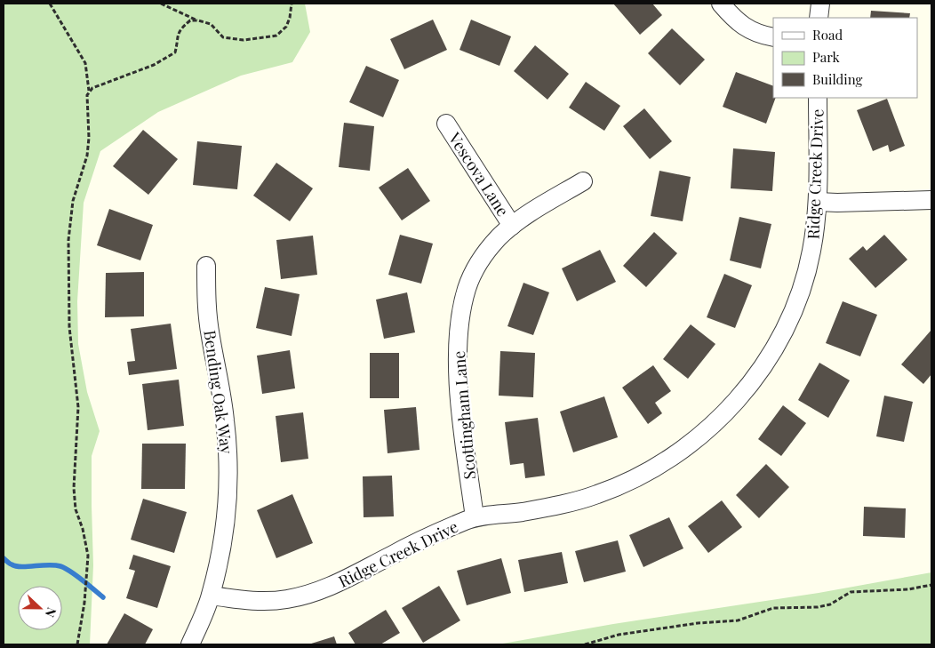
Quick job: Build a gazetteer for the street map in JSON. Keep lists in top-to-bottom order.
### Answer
{
  "streets": {
    "street": [
      "Vescova Lane",
      "Ridge Creek Drive",
      "Bending Oak Way",
      "Scottingham Lane"
    ]
  },
  "crossings": [
    ["Vescova Lane", "Scottingham Lane"],
    ["Ridge Creek Drive", "Bending Oak Way"],
    ["Ridge Creek Drive", "Scottingham Lane"]
  ],
  "legend": ["Road", "Park", "Building"],
  "north": "right"
}
